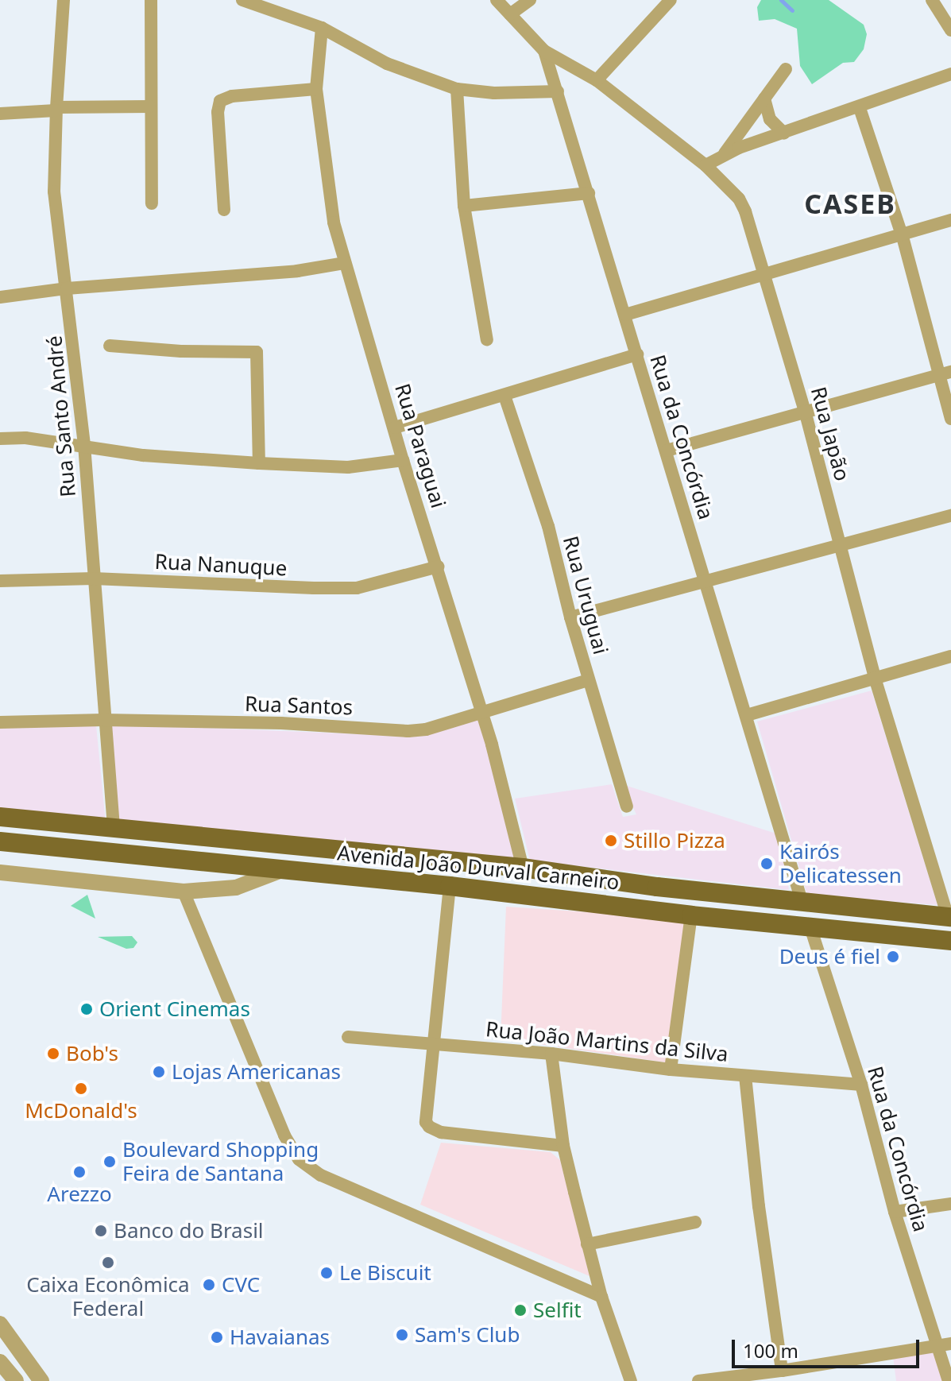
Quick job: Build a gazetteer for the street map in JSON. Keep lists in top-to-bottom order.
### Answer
{
  "streets": {
    "main road": ["Avenida João Durval Carneiro"],
    "street": [
      "Rua Santo André",
      "Rua Japão",
      "Rua da Concórdia",
      "Rua Paraguai",
      "Rua Nanuque",
      "Rua Uruguai",
      "Rua Santos",
      "Rua João Martins da Silva"
    ]
  },
  "crossings": [
    ["Rua Santo André", "Rua Nanuque"],
    ["Rua Santo André", "Rua Santos"],
    ["Rua Santo André", "Avenida João Durval Carneiro"],
    ["Rua Japão", "Rua da Concórdia"],
    ["Rua Japão", "Avenida João Durval Carneiro"],
    ["Rua da Concórdia", "Avenida João Durval Carneiro"],
    ["Rua da Concórdia", "Rua João Martins da Silva"],
    ["Rua Paraguai", "Rua Nanuque"],
    ["Rua Paraguai", "Rua Santos"],
    ["Rua Paraguai", "Avenida João Durval Carneiro"],
    ["Rua Uruguai", "Rua Santos"]
  ],
  "districts": ["CASEB"],
  "places": [
    "Stillo Pizza",
    "Kairós Delicatessen",
    "Deus é fiel",
    "Orient Cinemas",
    "Bob's",
    "Lojas Americanas",
    "McDonald's",
    "Boulevard Shopping Feira de Santana",
    "Arezzo",
    "Banco do Brasil",
    "Caixa Econômica Federal",
    "Le Biscuit",
    "CVC",
    "Selfit",
    "Sam's Club",
    "Havaianas"
  ],
  "scale_bar": "100 m"
}
